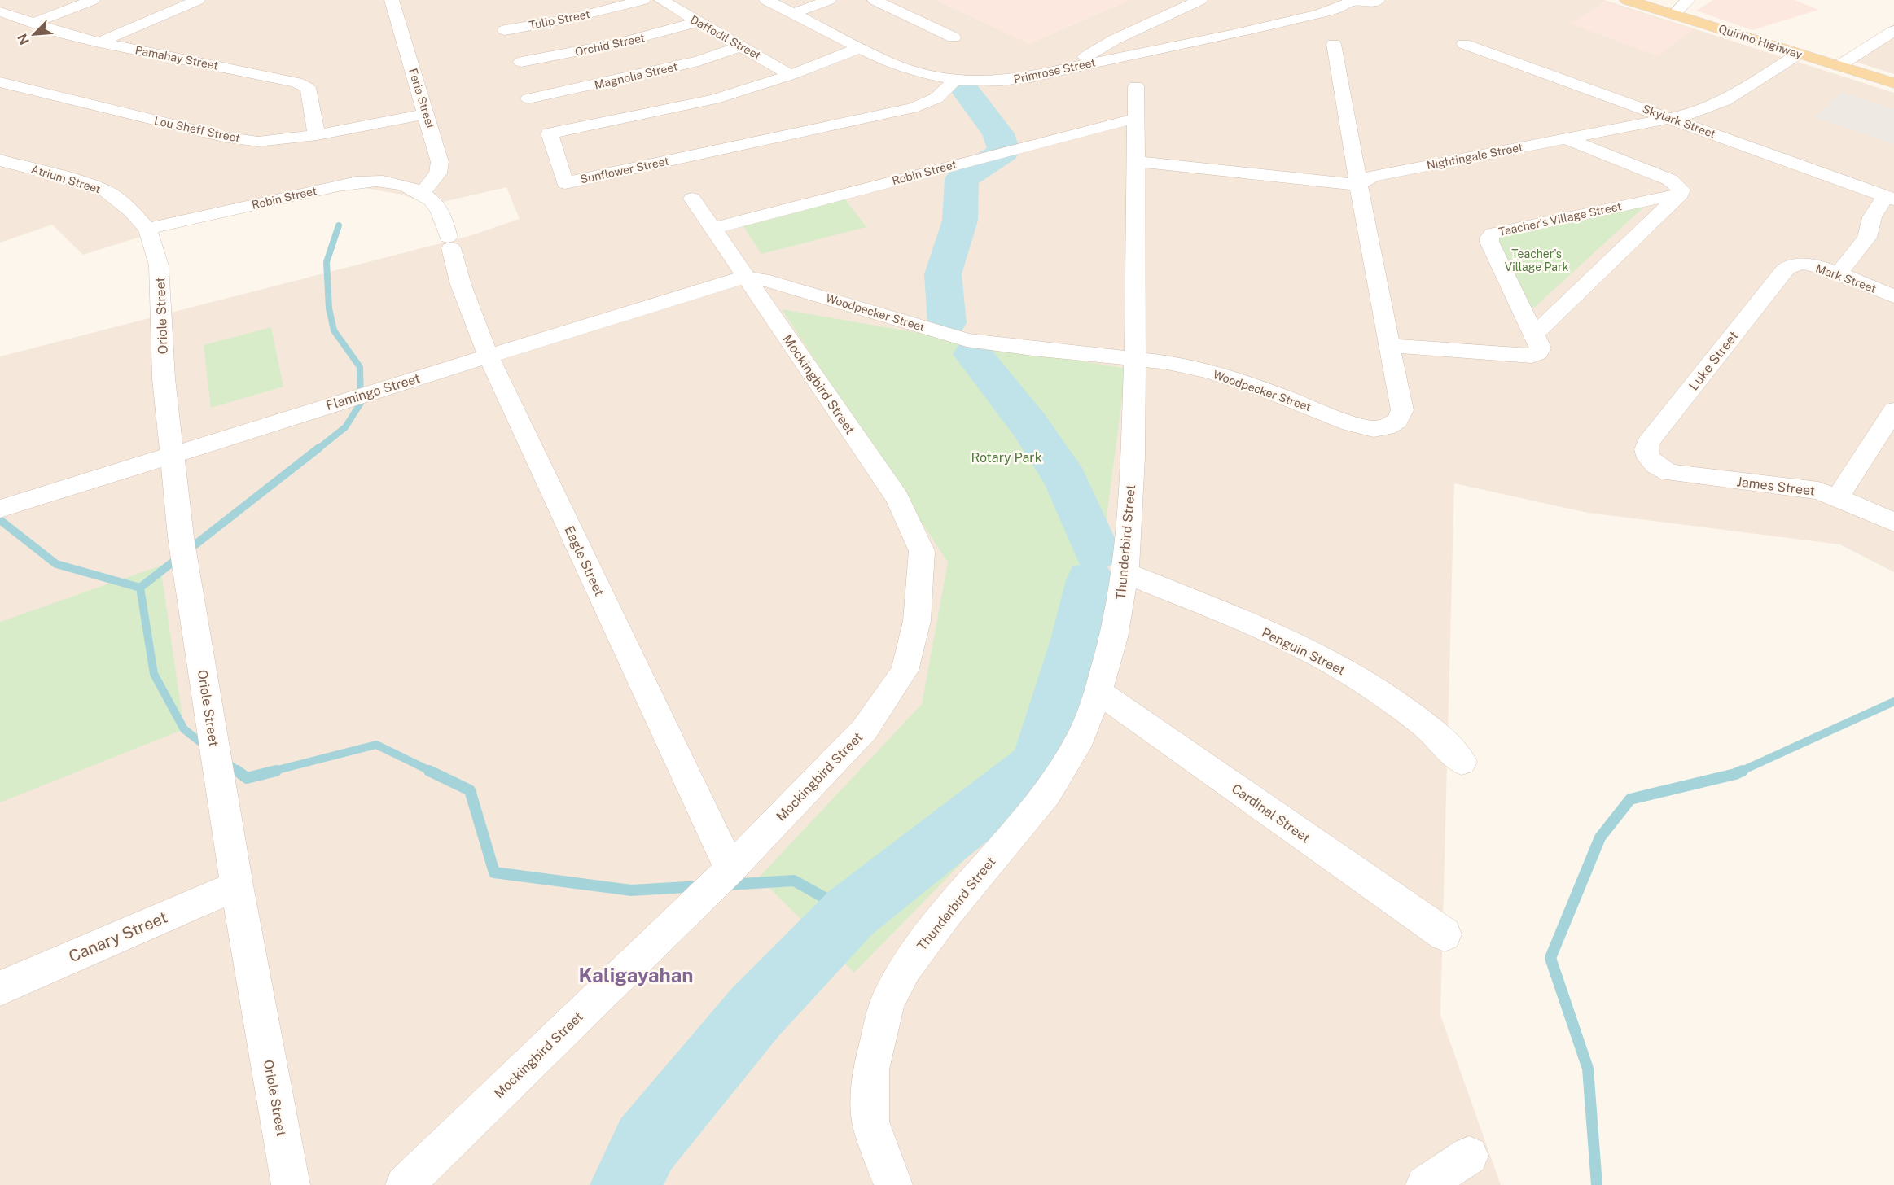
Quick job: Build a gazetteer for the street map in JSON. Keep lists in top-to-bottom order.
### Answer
{
  "streets": {
    "main road": ["Quirino Highway"],
    "street": [
      "Tulip Street",
      "Daffodil Street",
      "Orchid Street",
      "Pamahay Street",
      "Primrose Street",
      "Magnolia Street",
      "Feria Street",
      "Skylark Street",
      "Lou Sheff Street",
      "Nightingale Street",
      "Sunflower Street",
      "Robin Street",
      "Atrium Street",
      "Teacher's Village Street",
      "Mark Street",
      "Woodpecker Street",
      "Oriole Street",
      "Luke Street",
      "Mockingbird Street",
      "Flamingo Street",
      "James Street",
      "Thunderbird Street",
      "Eagle Street",
      "Penguin Street",
      "Cardinal Street",
      "Canary Street"
    ]
  },
  "crossings": [
    ["Daffodil Street", "Orchid Street"],
    ["Daffodil Street", "Magnolia Street"],
    ["Daffodil Street", "Sunflower Street"],
    ["Quirino Highway", "Nightingale Street"],
    ["Pamahay Street", "Lou Sheff Street"],
    ["Primrose Street", "Sunflower Street"],
    ["Feria Street", "Lou Sheff Street"],
    ["Feria Street", "Robin Street"],
    ["Feria Street", "Eagle Street"],
    ["Skylark Street", "Nightingale Street"],
    ["Nightingale Street", "Woodpecker Street"],
    ["Nightingale Street", "Thunderbird Street"],
    ["Robin Street", "Atrium Street"],
    ["Robin Street", "Oriole Street"],
    ["Robin Street", "Mockingbird Street"],
    ["Robin Street", "Thunderbird Street"],
    ["Robin Street", "Eagle Street"],
    ["Atrium Street", "Oriole Street"],
    ["Teacher's Village Street", "Woodpecker Street"],
    ["Mark Street", "Luke Street"],
    ["Woodpecker Street", "Mockingbird Street"],
    ["Woodpecker Street", "Flamingo Street"],
    ["Woodpecker Street", "Thunderbird Street"],
    ["Oriole Street", "Flamingo Street"],
    ["Oriole Street", "Canary Street"],
    ["Luke Street", "James Street"],
    ["Mockingbird Street", "Flamingo Street"],
    ["Mockingbird Street", "Eagle Street"],
    ["Flamingo Street", "Eagle Street"],
    ["Thunderbird Street", "Penguin Street"],
    ["Thunderbird Street", "Cardinal Street"]
  ],
  "districts": ["Kaligayahan"],
  "parks": ["Teacher's Village Park", "Rotary Park"],
  "north": "bottom left"
}
